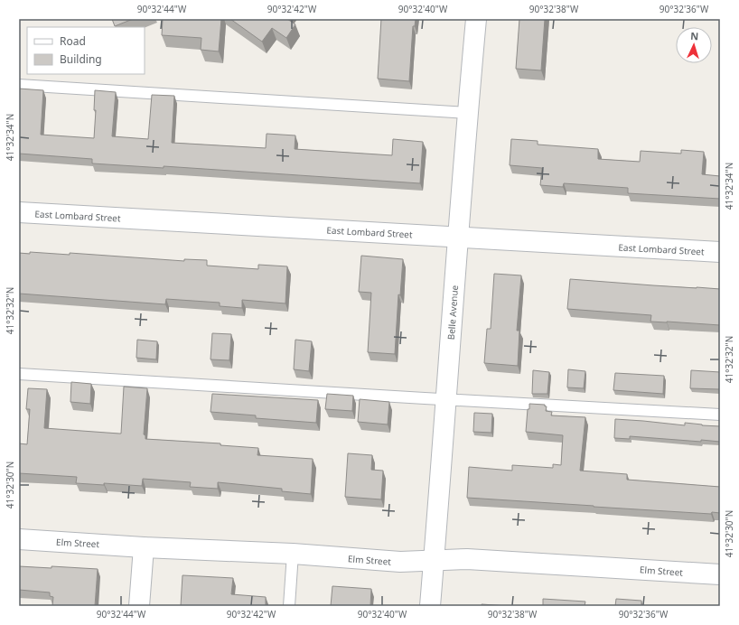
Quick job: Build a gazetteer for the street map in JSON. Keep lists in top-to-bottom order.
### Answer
{
  "streets": {
    "street": ["East Lombard Street", "Belle Avenue", "Elm Street"]
  },
  "crossings": [
    ["East Lombard Street", "Belle Avenue"],
    ["Belle Avenue", "Elm Street"]
  ],
  "legend": ["Road", "Building"],
  "north": "top",
  "coordinates": [
    "90°32'44\"W",
    "90°32'42\"W",
    "90°32'40\"W",
    "90°32'38\"W",
    "90°32'36\"W",
    "41°32'34\"N",
    "41°32'32\"N",
    "41°32'30\"N"
  ]
}
